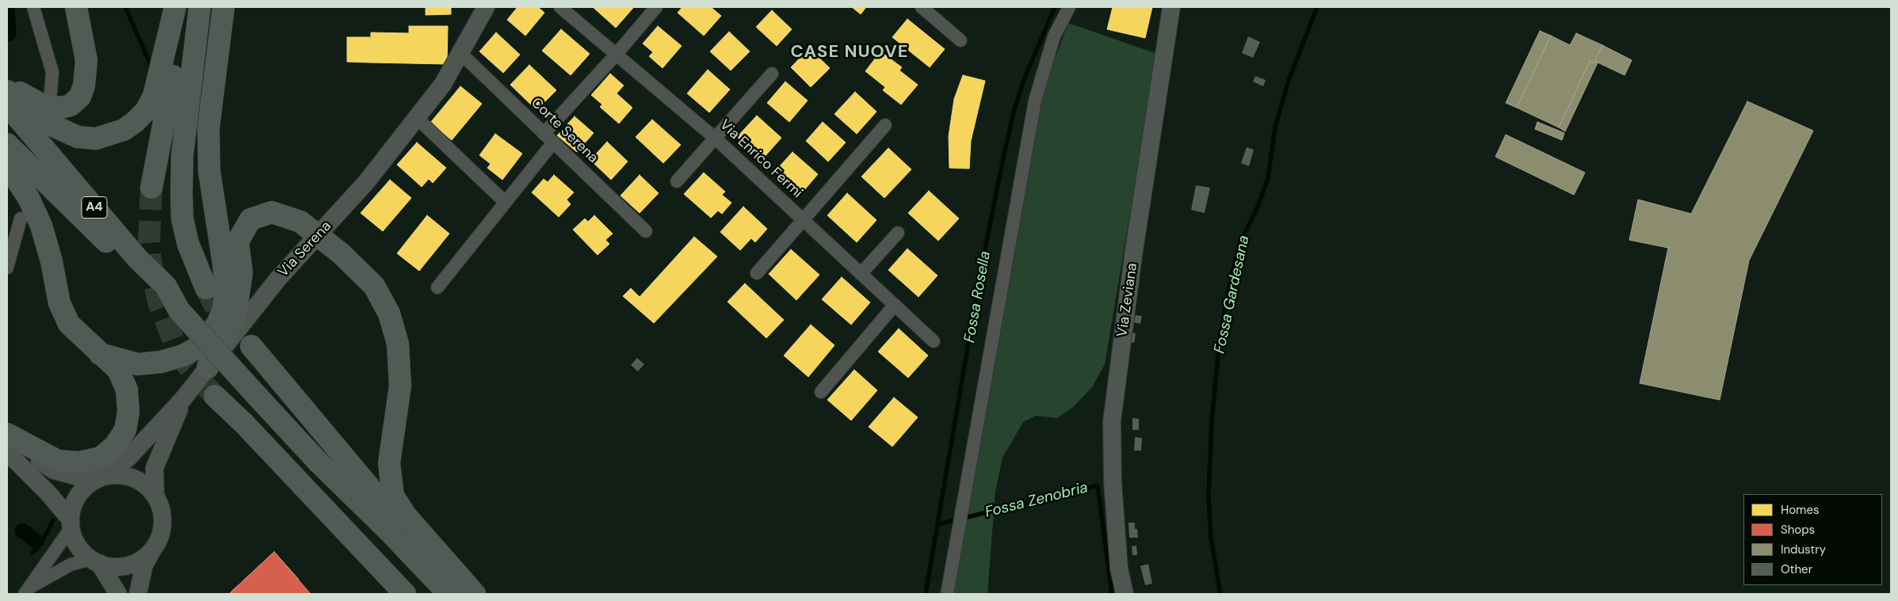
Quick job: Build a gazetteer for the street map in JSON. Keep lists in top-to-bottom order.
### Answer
{
  "streets": {
    "highway": ["A4"],
    "street": [
      "Corte Serena",
      "Via Enrico Fermi",
      "Via Serena",
      "Via Zeviana"
    ]
  },
  "crossings": [
    ["Corte Serena", "Via Serena"]
  ],
  "districts": ["CASE NUOVE"],
  "water": ["Fossa Gardesana", "Fossa Rosella", "Fossa Zenobria"],
  "legend": [
    "Homes",
    "Shops",
    "Industry",
    "Other"
  ]
}
